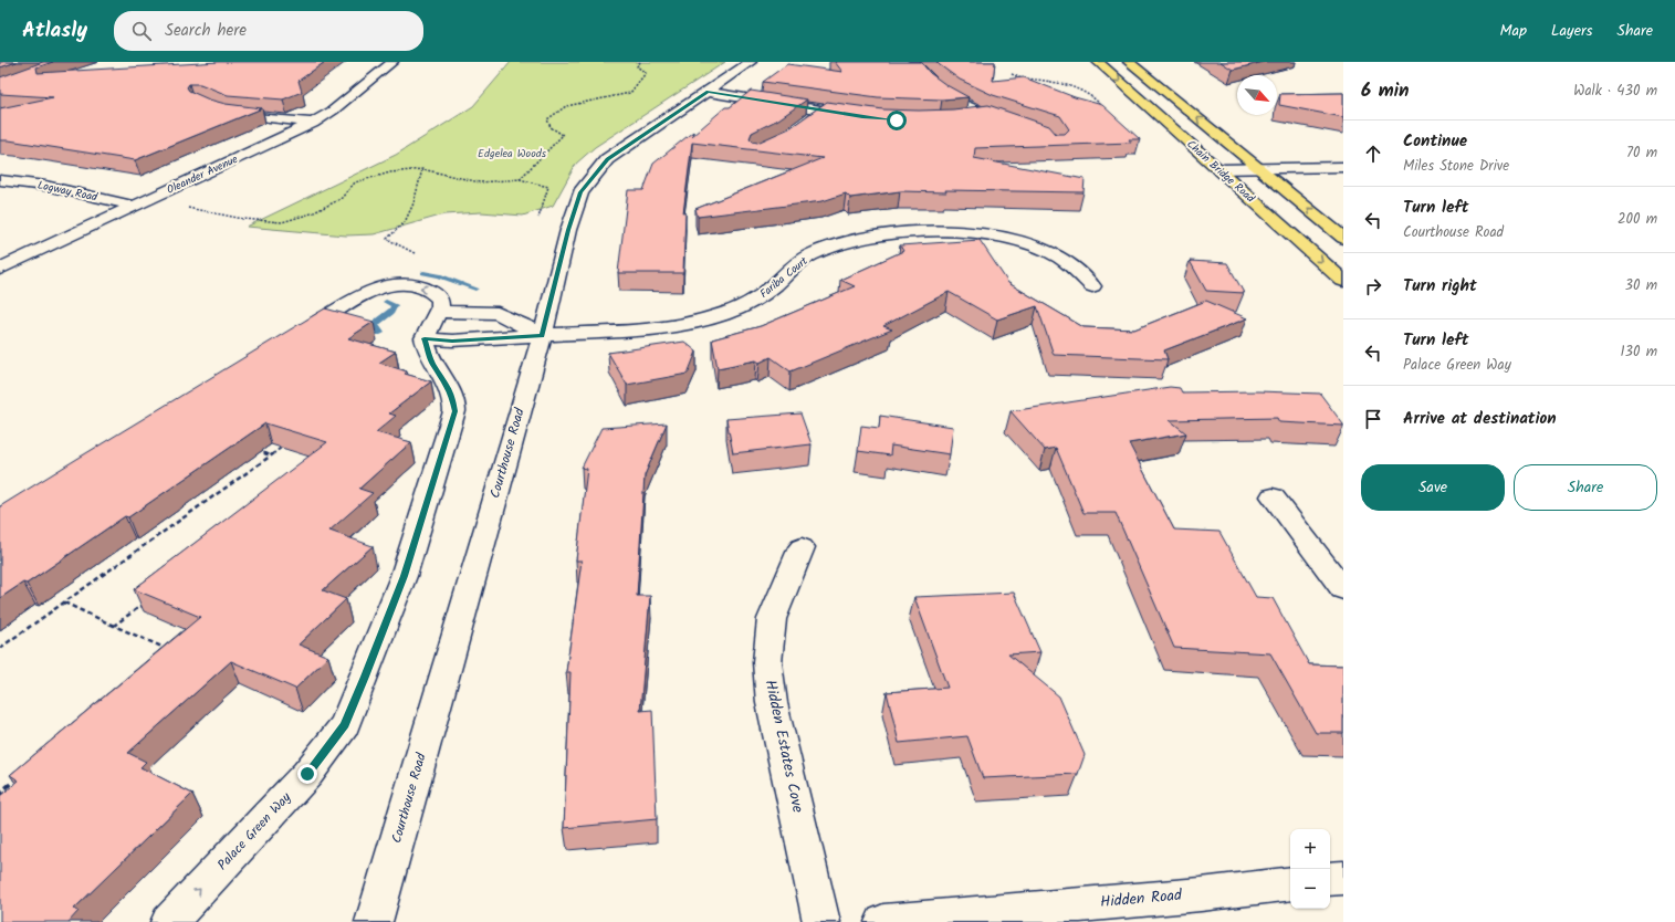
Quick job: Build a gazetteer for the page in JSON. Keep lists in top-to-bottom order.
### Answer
{
  "streets": {
    "main road": ["Chain Bridge Road"],
    "street": [
      "Oleander Avenue",
      "Logway Road",
      "Fariba Court",
      "Courthouse Road",
      "Hidden Estates Cove",
      "Palace Green Way",
      "Hidden Road"
    ]
  },
  "crossings": [
    ["Oleander Avenue", "Logway Road"],
    ["Fariba Court", "Courthouse Road"],
    ["Fariba Court", "Palace Green Way"]
  ],
  "parks": ["Edgelea Woods"],
  "north": "bottom right",
  "page": {
    "header": "Atlasly",
    "search": "Search here",
    "nav": ["Map", "Layers", "Share"],
    "heading": ["6 min", "Walk · 430 m"],
    "list": [
      ["Continue", "Miles Stone Drive", "70 m"],
      ["Turn left", "Courthouse Road", "200 m"],
      ["Turn right", "30 m"],
      ["Turn left", "Palace Green Way", "130 m"],
      "Arrive at destination"
    ],
    "buttons": ["Save", "Share"],
    "map_buttons": ["+", "−"]
  }
}
